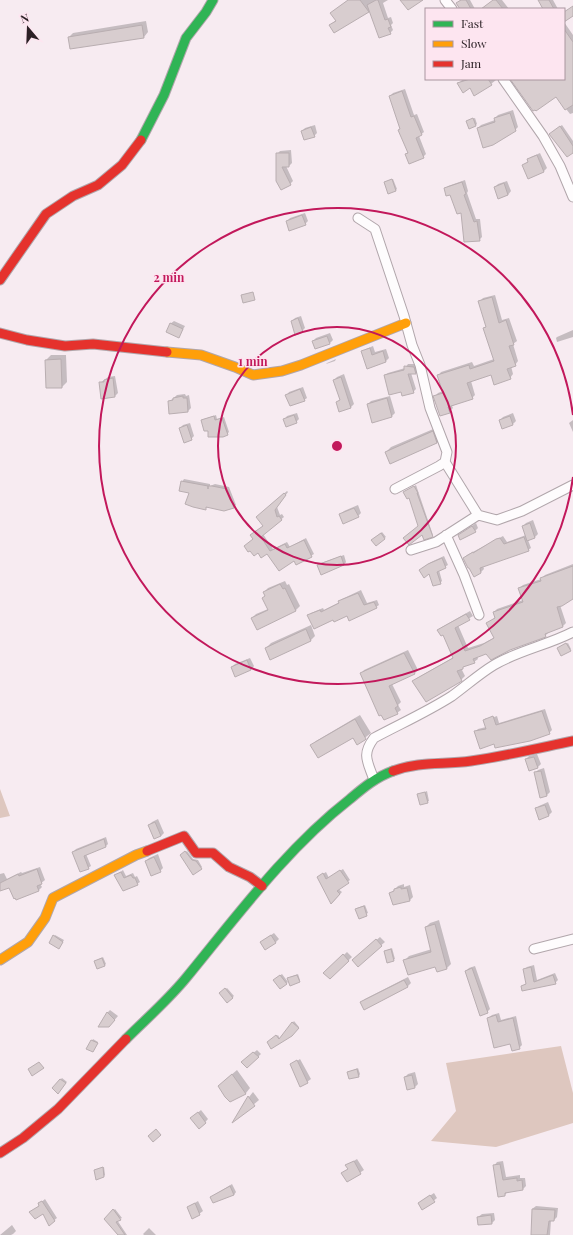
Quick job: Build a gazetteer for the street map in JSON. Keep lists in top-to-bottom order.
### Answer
{
  "legend": ["Fast", "Slow", "Jam"],
  "north": "top",
  "rings": ["2 min", "1 min"]
}
